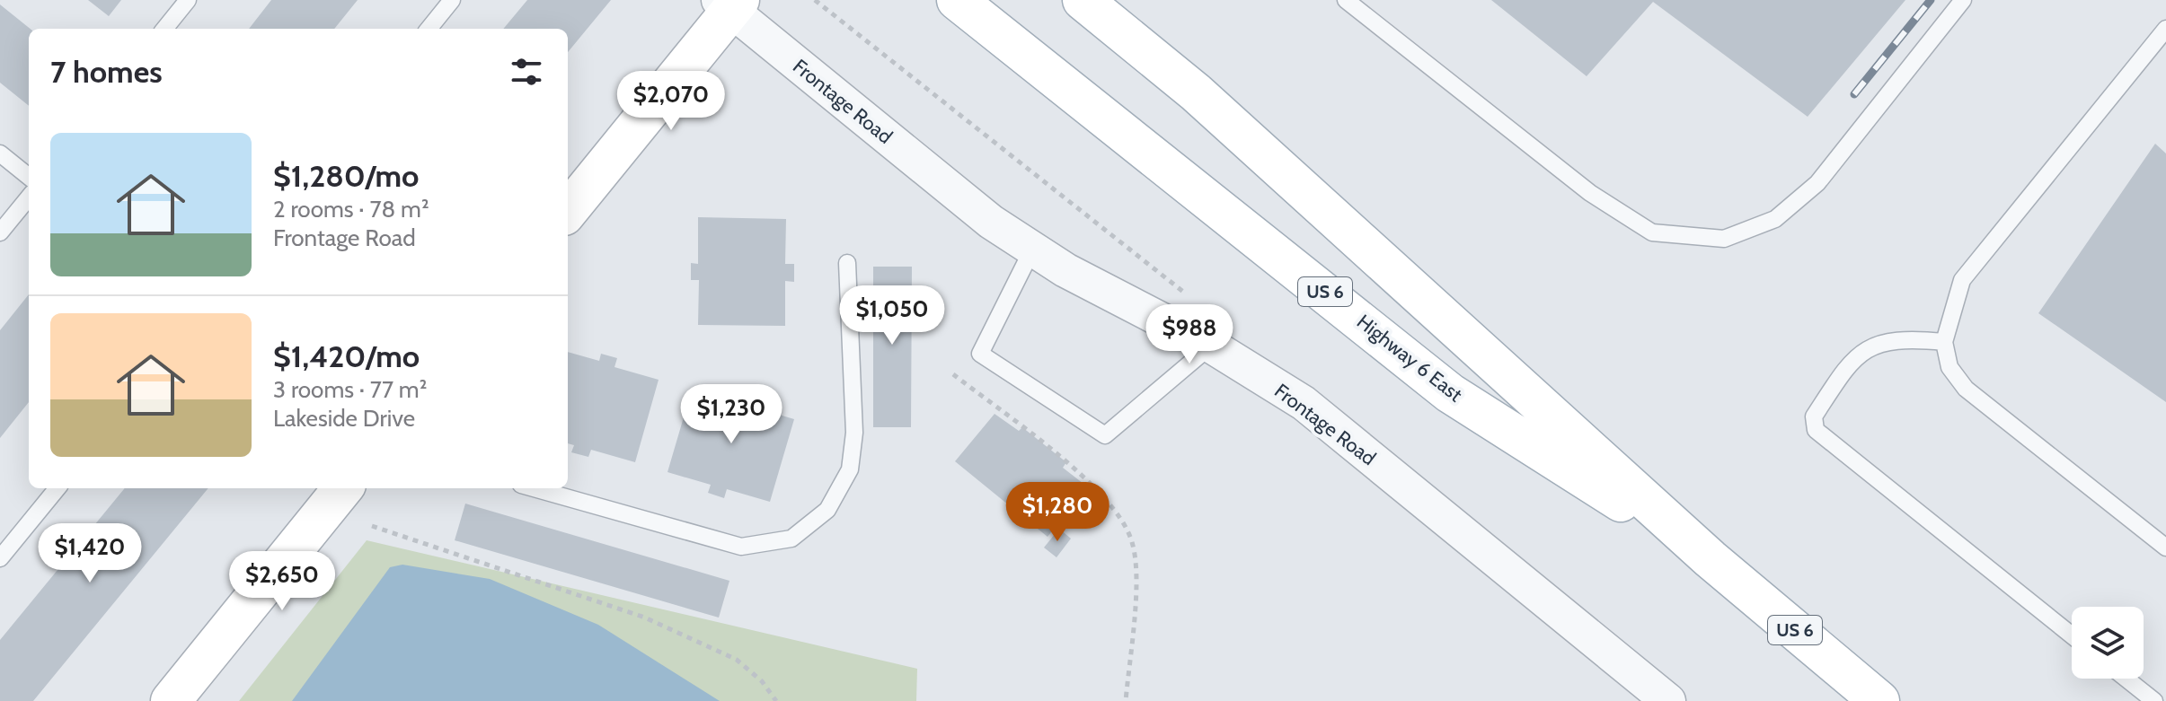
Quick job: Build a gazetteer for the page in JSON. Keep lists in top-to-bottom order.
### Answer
{
  "streets": {
    "main road": ["US 6", "Highway 6 East"],
    "street": ["Frontage Road"]
  },
  "page": {
    "heading": "7 homes",
    "price": [
      "$2,070",
      "$1,050",
      "$988",
      "$1,230",
      "$1,280",
      "$1,420",
      "$2,650"
    ],
    "list": [
      {
        "name": "$1,280/mo",
        "note": "2 rooms · 78 m² · Frontage Road"
      },
      {
        "name": "$1,420/mo",
        "note": "3 rooms · 77 m² · Lakeside Drive"
      }
    ]
  }
}
